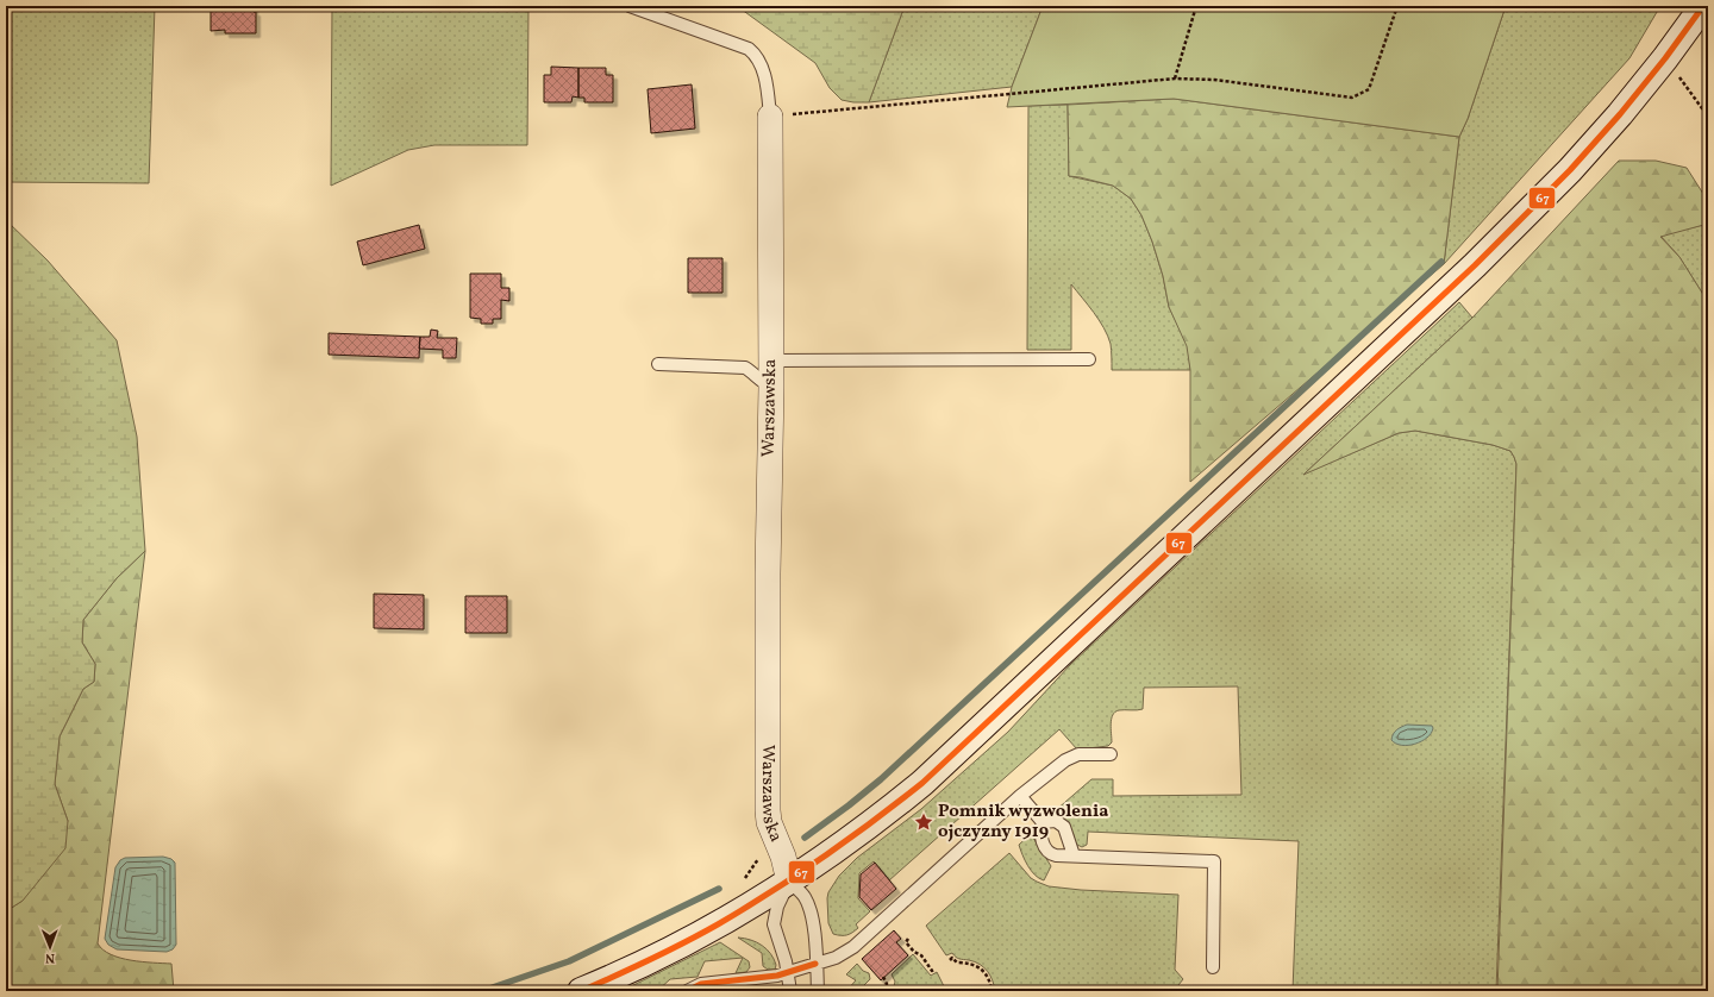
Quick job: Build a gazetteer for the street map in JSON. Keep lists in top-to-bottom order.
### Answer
{
  "streets": {
    "street": ["Warszawska"]
  },
  "places": {
    "place": ["Pomnik wyzwolenia ojczyzny 1919"]
  },
  "lines": ["transit line 67"],
  "north": "bottom"
}
